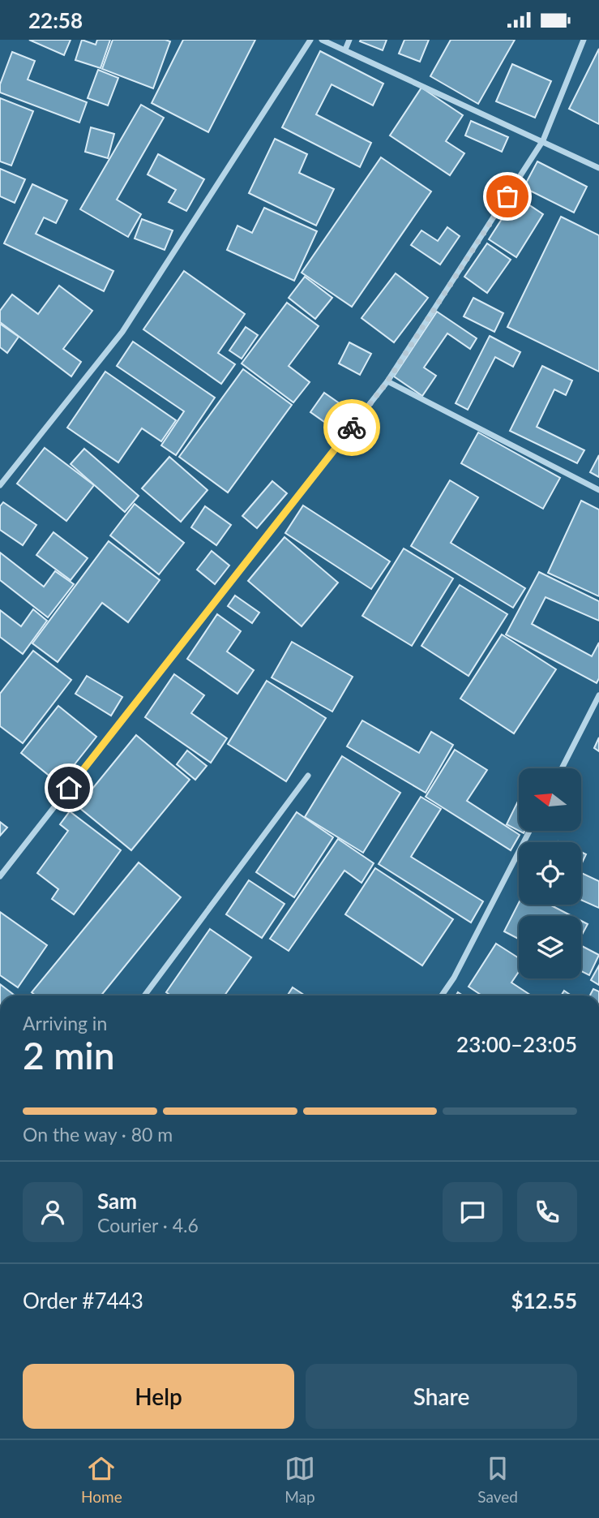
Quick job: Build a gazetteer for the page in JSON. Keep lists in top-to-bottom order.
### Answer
{
  "north": "left",
  "page": {
    "status": "22:58",
    "heading": ["2 min", "Arriving in", "23:00–23:05"],
    "panel": [
      "Sam",
      "Courier · 4.6",
      "Order #7443",
      "$12.55"
    ],
    "bar": "On the way · 80 m",
    "buttons": ["Help", "Share"],
    "tabs": ["Home", "Map", "Saved"]
  }
}
